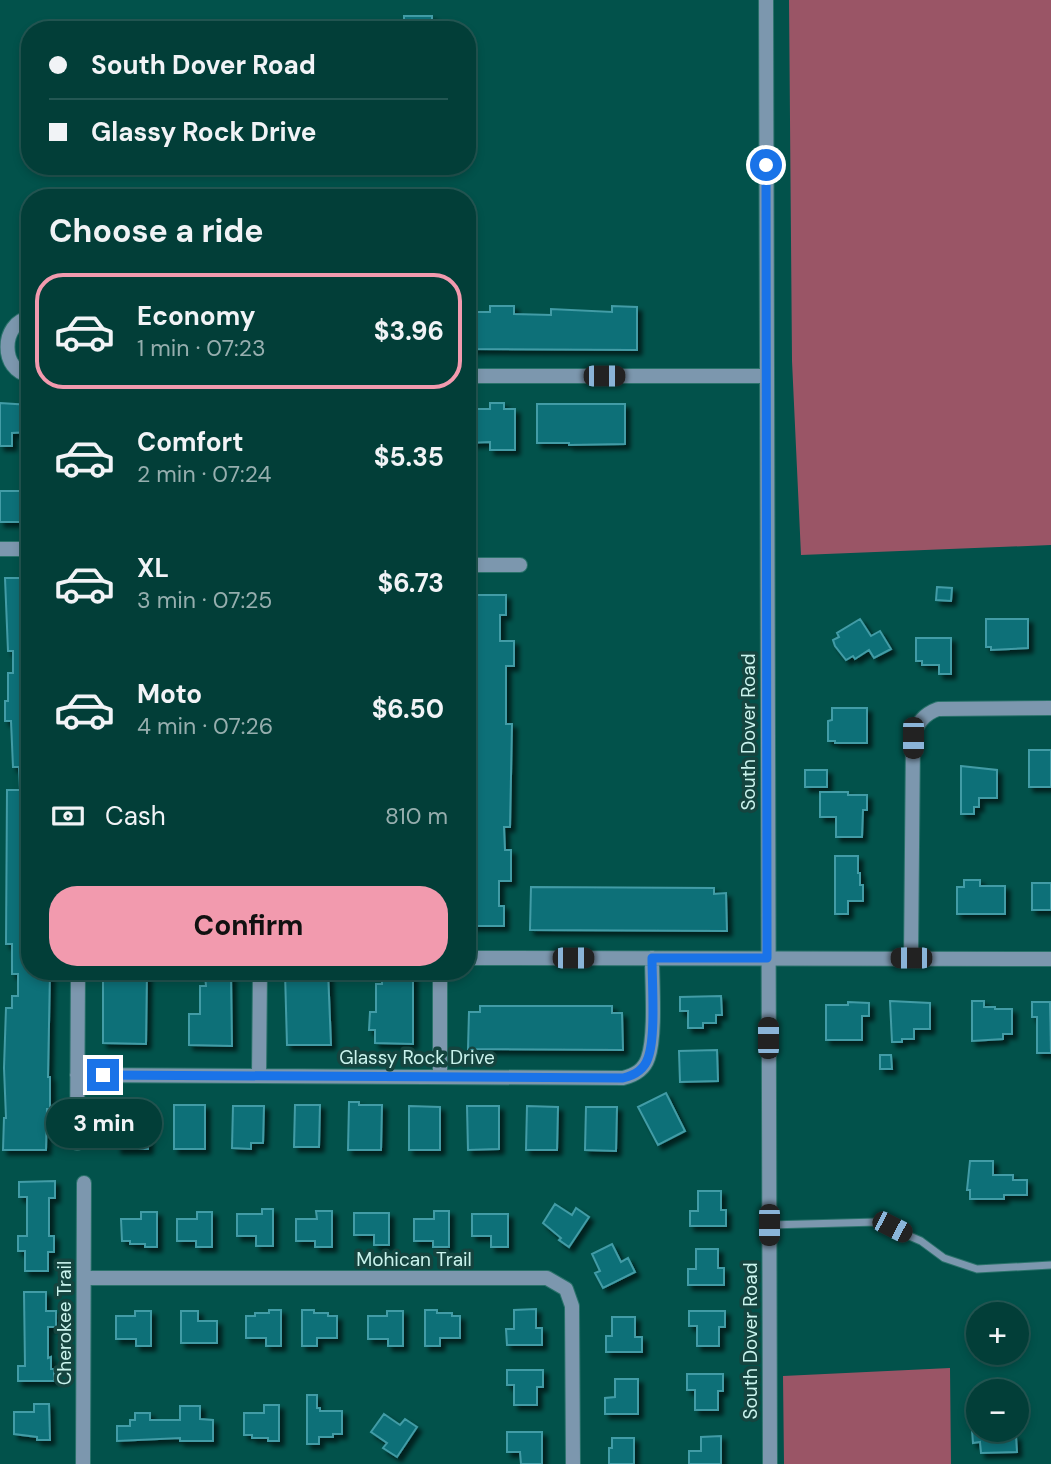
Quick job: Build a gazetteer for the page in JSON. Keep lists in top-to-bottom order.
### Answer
{
  "streets": {
    "street": [
      "South Dover Road",
      "Glassy Rock Drive",
      "Mohican Trail",
      "Cherokee Trail"
    ]
  },
  "crossings": [
    ["Mohican Trail", "Cherokee Trail"]
  ],
  "page": {
    "banner": ["South Dover Road", "Glassy Rock Drive"],
    "heading": "Choose a ride",
    "list": [
      {
        "name": "Economy",
        "note": "1 min · 07:23",
        "value": "$3.96"
      },
      {
        "name": "Comfort",
        "note": "2 min · 07:24",
        "value": "$5.35"
      },
      {
        "name": "XL",
        "note": "3 min · 07:25",
        "value": "$6.73"
      },
      {
        "name": "Moto",
        "note": "4 min · 07:26",
        "value": "$6.50"
      }
    ],
    "pay": ["Cash", "810 m"],
    "buttons": "Confirm",
    "bubble": "3 min",
    "map_buttons": ["+", "−"]
  }
}
